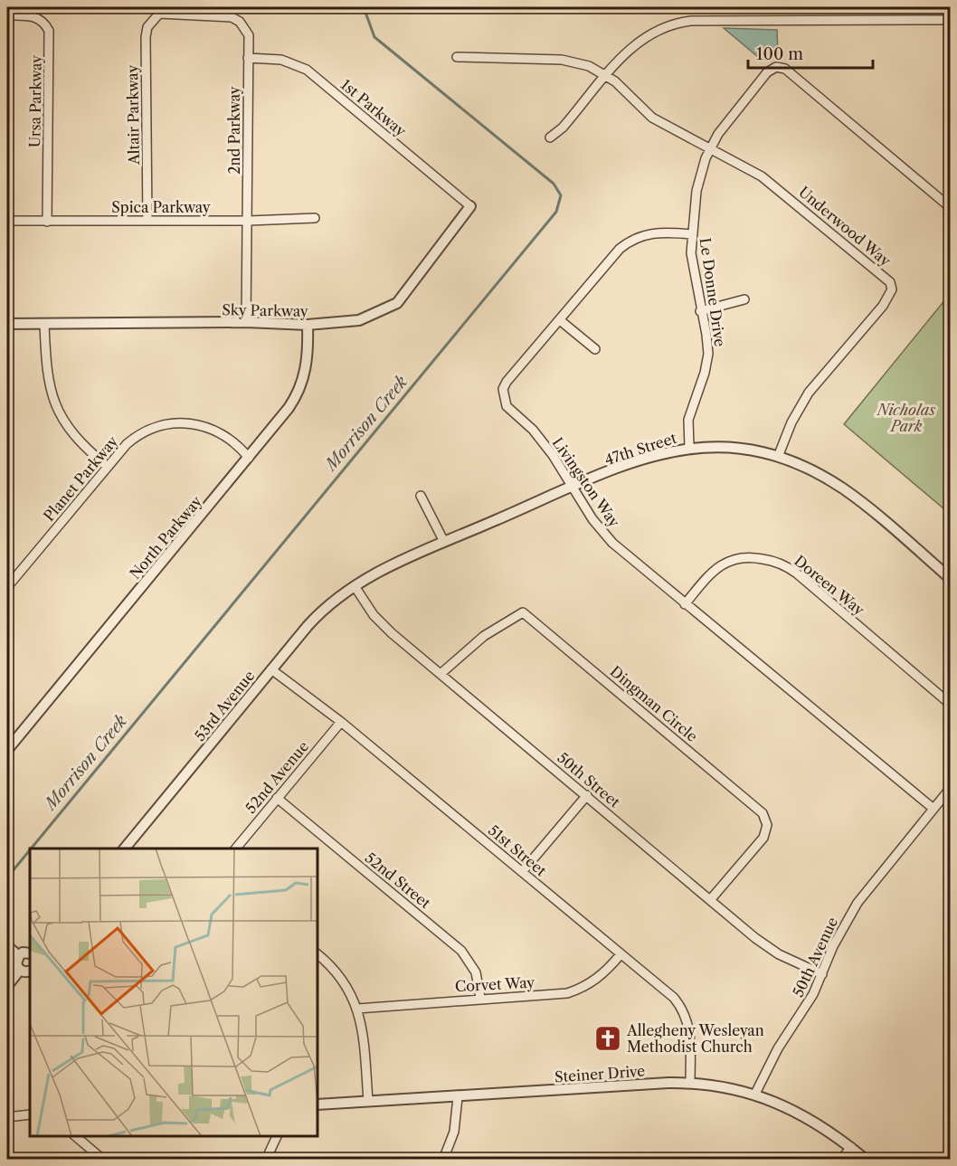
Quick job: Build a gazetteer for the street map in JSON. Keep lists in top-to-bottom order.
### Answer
{
  "streets": {
    "street": [
      "Ursa Parkway",
      "1st Parkway",
      "Altair Parkway",
      "2nd Parkway",
      "Spica Parkway",
      "Underwood Way",
      "Le Donne Drive",
      "Sky Parkway",
      "47th Street",
      "Planet Parkway",
      "Livingston Way",
      "North Parkway",
      "Doreen Way",
      "Dingman Circle",
      "53rd Avenue",
      "52nd Avenue",
      "50th Street",
      "51st Street",
      "52nd Street",
      "50th Avenue",
      "Corvet Way",
      "Steiner Drive"
    ]
  },
  "crossings": [
    ["Ursa Parkway", "Spica Parkway"],
    ["1st Parkway", "2nd Parkway"],
    ["1st Parkway", "Sky Parkway"],
    ["Altair Parkway", "2nd Parkway"],
    ["Altair Parkway", "Spica Parkway"],
    ["2nd Parkway", "Spica Parkway"],
    ["2nd Parkway", "Sky Parkway"],
    ["Underwood Way", "Le Donne Drive"],
    ["Underwood Way", "47th Street"],
    ["Le Donne Drive", "47th Street"],
    ["Le Donne Drive", "Livingston Way"],
    ["Sky Parkway", "North Parkway"],
    ["47th Street", "Livingston Way"],
    ["47th Street", "53rd Avenue"],
    ["47th Street", "50th Street"],
    ["Planet Parkway", "North Parkway"],
    ["Livingston Way", "Doreen Way"],
    ["Livingston Way", "50th Avenue"],
    ["Dingman Circle", "50th Street"],
    ["53rd Avenue", "50th Street"],
    ["53rd Avenue", "51st Street"],
    ["52nd Avenue", "51st Street"],
    ["52nd Avenue", "52nd Street"],
    ["50th Street", "50th Avenue"],
    ["51st Street", "Corvet Way"],
    ["51st Street", "Steiner Drive"],
    ["52nd Street", "Corvet Way"],
    ["50th Avenue", "Steiner Drive"]
  ],
  "water": ["Morrison Creek"],
  "parks": ["Nicholas Park"],
  "places": {
    "church": ["Allegheny Wesleyan Methodist Church"]
  },
  "scale_bar": "100 m"
}
